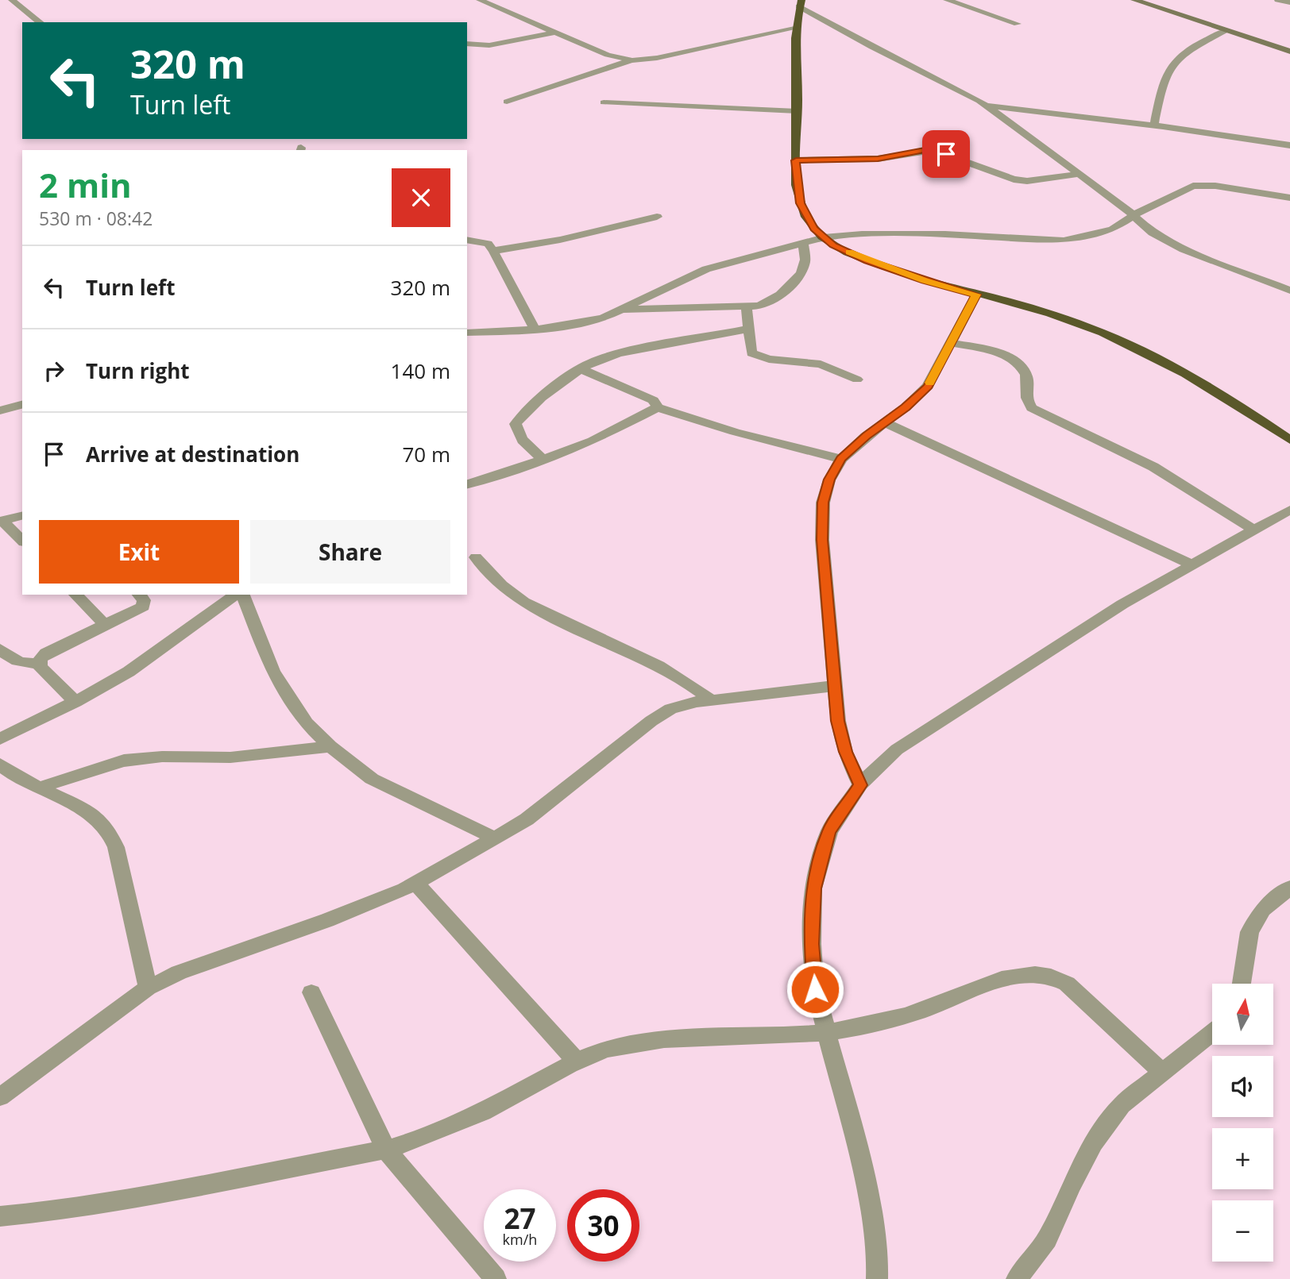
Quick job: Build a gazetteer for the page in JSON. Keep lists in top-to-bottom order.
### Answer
{
  "north": "top",
  "page": {
    "turn": ["320 m", "Turn left"],
    "heading": ["2 min", "530 m · 08:42"],
    "list": [
      {
        "name": "Turn left",
        "value": "320 m"
      },
      {
        "name": "Turn right",
        "value": "140 m"
      },
      {
        "name": "Arrive at destination",
        "value": "70 m"
      }
    ],
    "buttons": ["Exit", "Share"],
    "map_buttons": ["+", "−"],
    "speed": "27 km/h",
    "limit": "30"
  }
}
